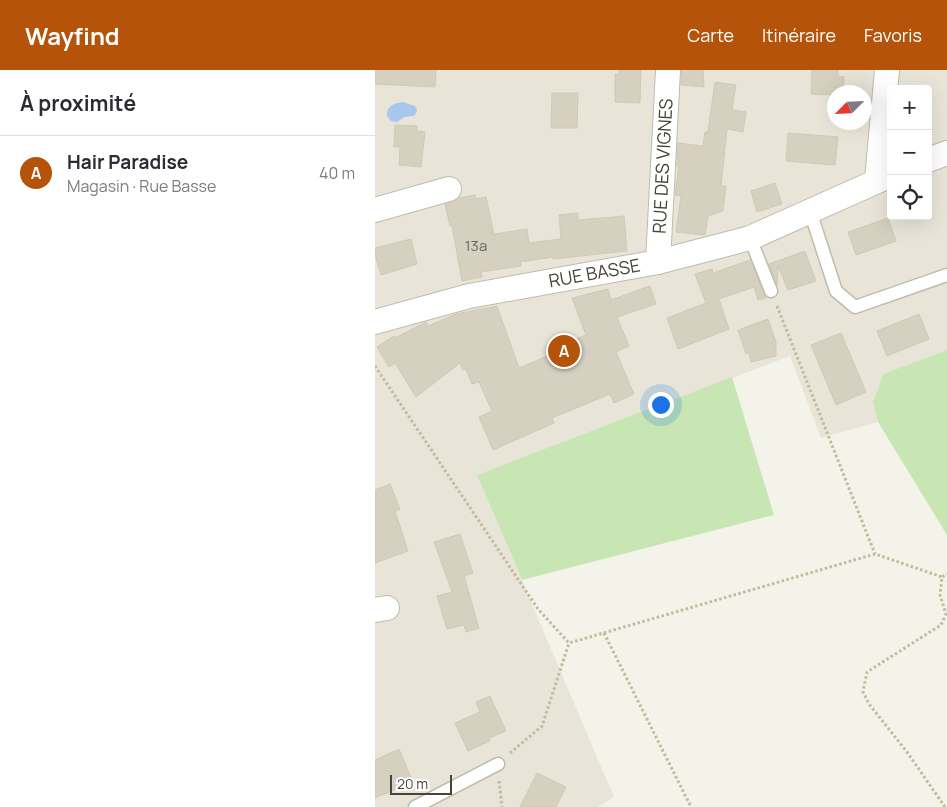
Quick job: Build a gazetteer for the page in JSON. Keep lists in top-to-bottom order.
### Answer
{
  "streets": {
    "street": ["RUE DES VIGNES", "RUE BASSE"]
  },
  "crossings": [
    ["RUE DES VIGNES", "RUE BASSE"]
  ],
  "house_numbers": ["13a"],
  "scale_bar": "20 m",
  "north": "bottom left",
  "page": {
    "header": "Wayfind",
    "nav": ["Carte", "Itinéraire", "Favoris"],
    "heading": "À proximité",
    "map_buttons": ["+", "−"],
    "list": [
      {
        "mark": "A",
        "name": "Hair Paradise",
        "note": "Magasin · Rue Basse",
        "value": "40 m"
      }
    ],
    "pins": "A",
    "scale": "20 m"
  }
}
